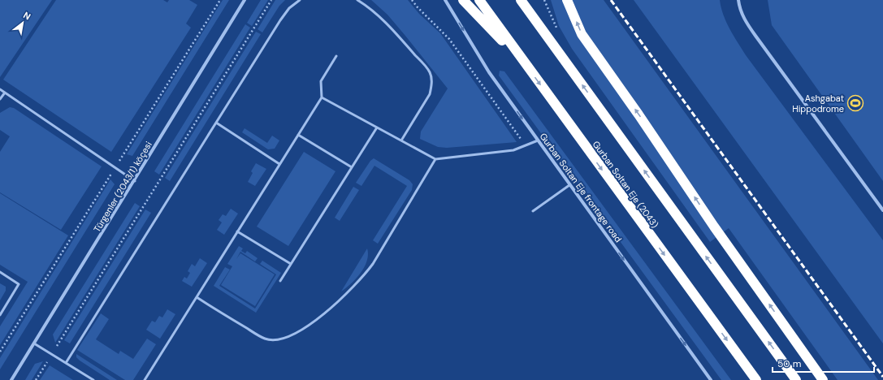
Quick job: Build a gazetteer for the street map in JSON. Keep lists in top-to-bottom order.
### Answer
{
  "streets": {
    "highway": ["Gurban Soltan Eje (2043)"],
    "street": ["Türgenler (2043/1) köçesi", "Gurban Soltan Eje frontage road"]
  },
  "one_way": ["Gurban Soltan Eje frontage road"],
  "places": {
    "sports": ["Ashgabat Hippodrome"]
  },
  "scale_bar": "50 m",
  "north": "top right"
}
